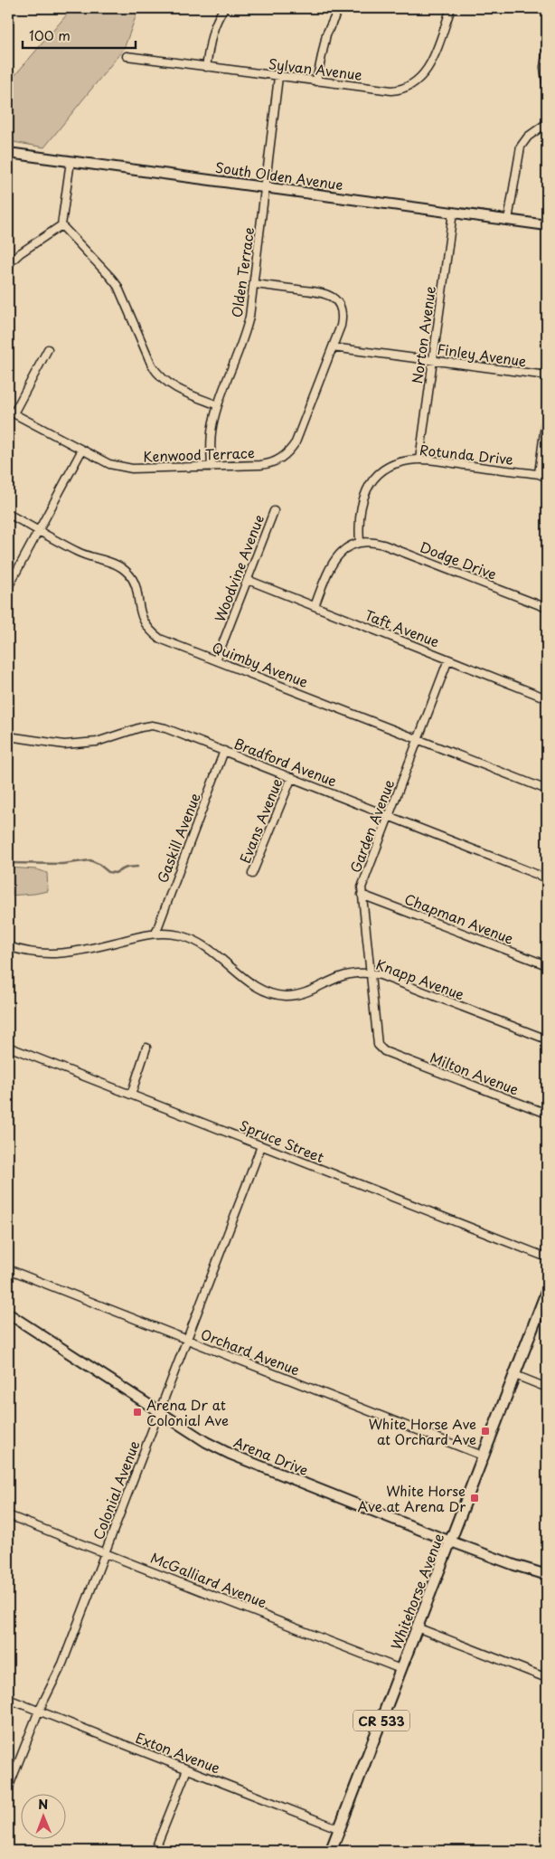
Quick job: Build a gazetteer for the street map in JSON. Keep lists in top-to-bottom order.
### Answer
{
  "streets": {
    "main road": [
      "South Olden Avenue",
      "Arena Drive",
      "Whitehorse Avenue",
      "CR 533"
    ],
    "street": [
      "Sylvan Avenue",
      "Olden Terrace",
      "Norton Avenue",
      "Finley Avenue",
      "Kenwood Terrace",
      "Rotunda Drive",
      "Dodge Drive",
      "Woodvine Avenue",
      "Taft Avenue",
      "Quimby Avenue",
      "Bradford Avenue",
      "Evans Avenue",
      "Garden Avenue",
      "Gaskill Avenue",
      "Chapman Avenue",
      "Knapp Avenue",
      "Milton Avenue",
      "Spruce Street",
      "Orchard Avenue",
      "Colonial Avenue",
      "McGalliard Avenue",
      "Exton Avenue"
    ]
  },
  "crossings": [
    ["Sylvan Avenue", "Olden Terrace"],
    ["South Olden Avenue", "Olden Terrace"],
    ["South Olden Avenue", "Norton Avenue"],
    ["Olden Terrace", "Kenwood Terrace"],
    ["Norton Avenue", "Finley Avenue"],
    ["Norton Avenue", "Rotunda Drive"],
    ["Finley Avenue", "Kenwood Terrace"],
    ["Rotunda Drive", "Dodge Drive"],
    ["Woodvine Avenue", "Taft Avenue"],
    ["Woodvine Avenue", "Quimby Avenue"],
    ["Taft Avenue", "Garden Avenue"],
    ["Quimby Avenue", "Garden Avenue"],
    ["Bradford Avenue", "Evans Avenue"],
    ["Bradford Avenue", "Garden Avenue"],
    ["Bradford Avenue", "Gaskill Avenue"],
    ["Garden Avenue", "Chapman Avenue"],
    ["Garden Avenue", "Knapp Avenue"],
    ["Garden Avenue", "Milton Avenue"],
    ["Gaskill Avenue", "Knapp Avenue"],
    ["Spruce Street", "Colonial Avenue"],
    ["Orchard Avenue", "Colonial Avenue"],
    ["Orchard Avenue", "Whitehorse Avenue"],
    ["Arena Drive", "Colonial Avenue"],
    ["Arena Drive", "Whitehorse Avenue"],
    ["Colonial Avenue", "McGalliard Avenue"],
    ["Colonial Avenue", "Exton Avenue"],
    ["McGalliard Avenue", "Whitehorse Avenue"],
    ["Whitehorse Avenue", "Exton Avenue"]
  ],
  "places": {
    "transit": ["Arena Dr at Colonial Ave", "White Horse Ave at Orchard Ave", "White Horse Ave at Arena Dr"]
  },
  "scale_bar": "100 m",
  "north": "top"
}
